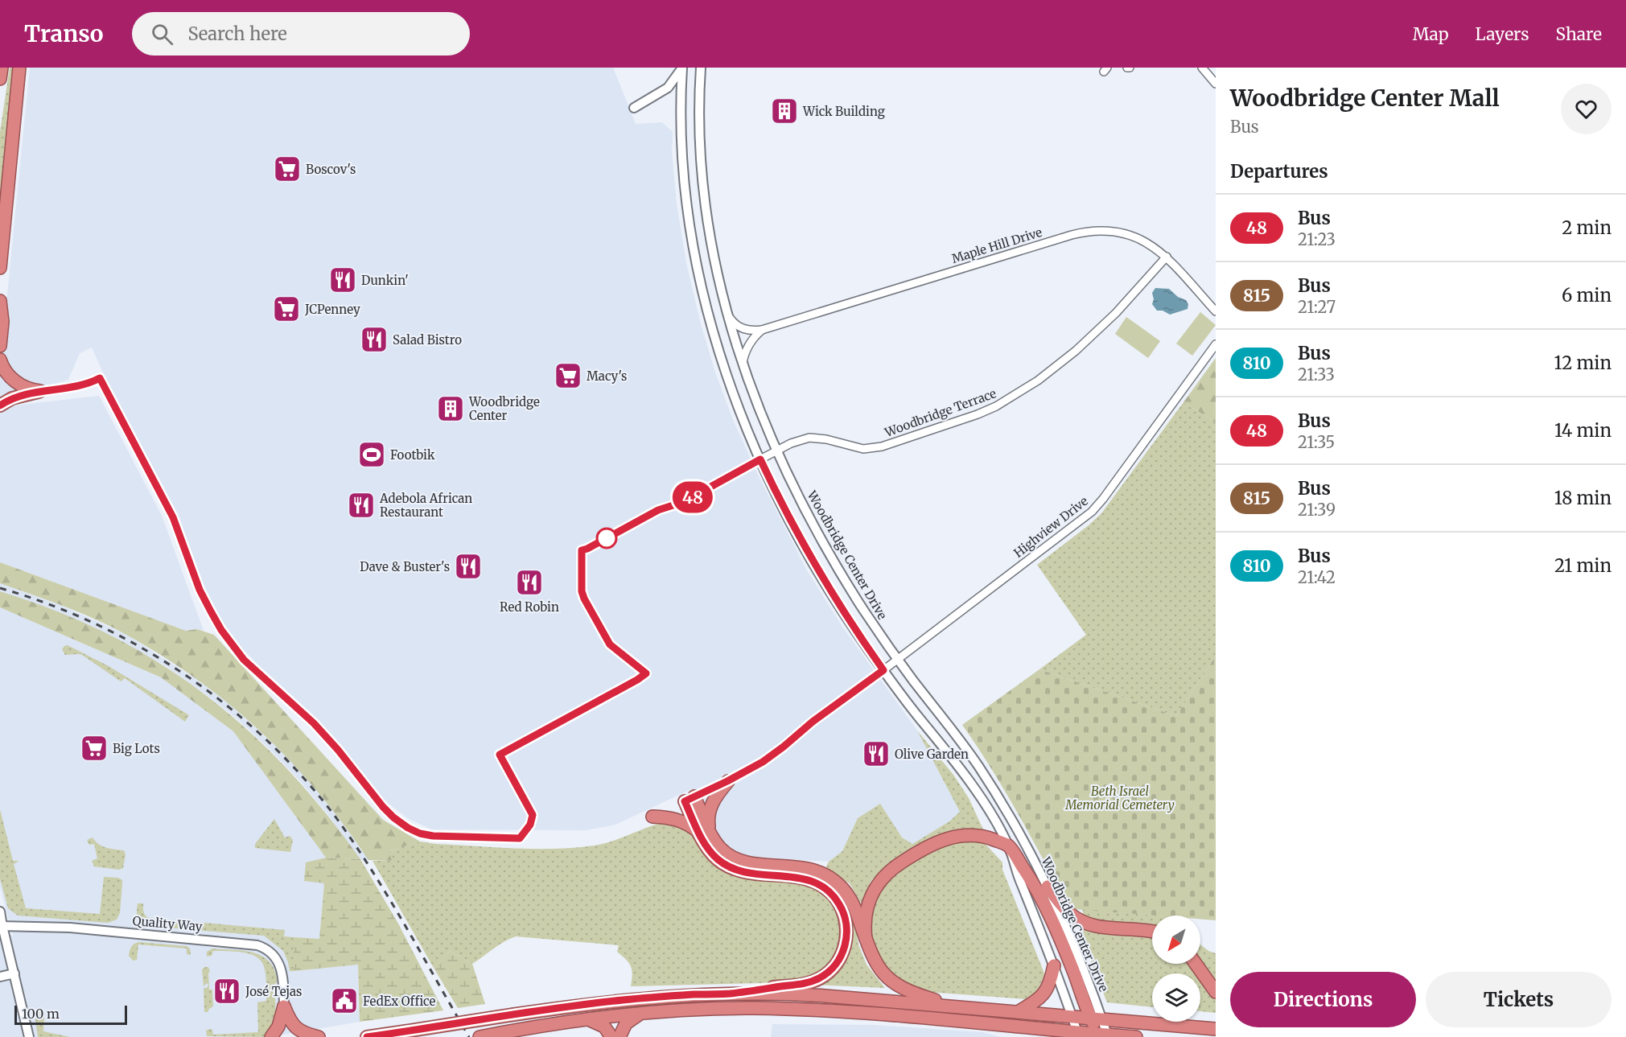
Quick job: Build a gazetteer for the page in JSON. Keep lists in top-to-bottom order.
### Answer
{
  "streets": {
    "street": [
      "Maple Hill Drive",
      "Woodbridge Terrace",
      "Highview Drive",
      "Woodbridge Center Drive",
      "Quality Way"
    ]
  },
  "crossings": [
    ["Maple Hill Drive", "Woodbridge Terrace"],
    ["Maple Hill Drive", "Woodbridge Center Drive"],
    ["Woodbridge Terrace", "Woodbridge Center Drive"],
    ["Highview Drive", "Woodbridge Center Drive"]
  ],
  "parks": ["Beth Israel Memorial Cemetery"],
  "places": {
    "building": ["Wick Building", "Woodbridge Center"],
    "supermarket": [
      "Boscov's",
      "JCPenney",
      "Macy's",
      "Big Lots"
    ],
    "restaurant": [
      "Dunkin'",
      "Salad Bistro",
      "Adebola African Restaurant",
      "Dave & Buster's",
      "Red Robin",
      "Olive Garden",
      "José Tejas"
    ],
    "sports": ["Footbik"],
    "public building": ["FedEx Office"]
  },
  "lines": ["bus line 48"],
  "scale_bar": "100 m",
  "north": "bottom left",
  "page": {
    "header": "Transo",
    "search": "Search here",
    "nav": ["Map", "Layers", "Share"],
    "on_map": "48",
    "heading": [
      ["Woodbridge Center Mall", "Bus"],
      "Departures"
    ],
    "list": [
      {
        "mark": "48",
        "name": "Bus",
        "note": "21:23",
        "value": "2 min"
      },
      {
        "mark": "815",
        "name": "Bus",
        "note": "21:27",
        "value": "6 min"
      },
      {
        "mark": "810",
        "name": "Bus",
        "note": "21:33",
        "value": "12 min"
      },
      {
        "mark": "48",
        "name": "Bus",
        "note": "21:35",
        "value": "14 min"
      },
      {
        "mark": "815",
        "name": "Bus",
        "note": "21:39",
        "value": "18 min"
      },
      {
        "mark": "810",
        "name": "Bus",
        "note": "21:42",
        "value": "21 min"
      }
    ],
    "buttons": ["Directions", "Tickets"],
    "scale": "100 m"
  }
}
